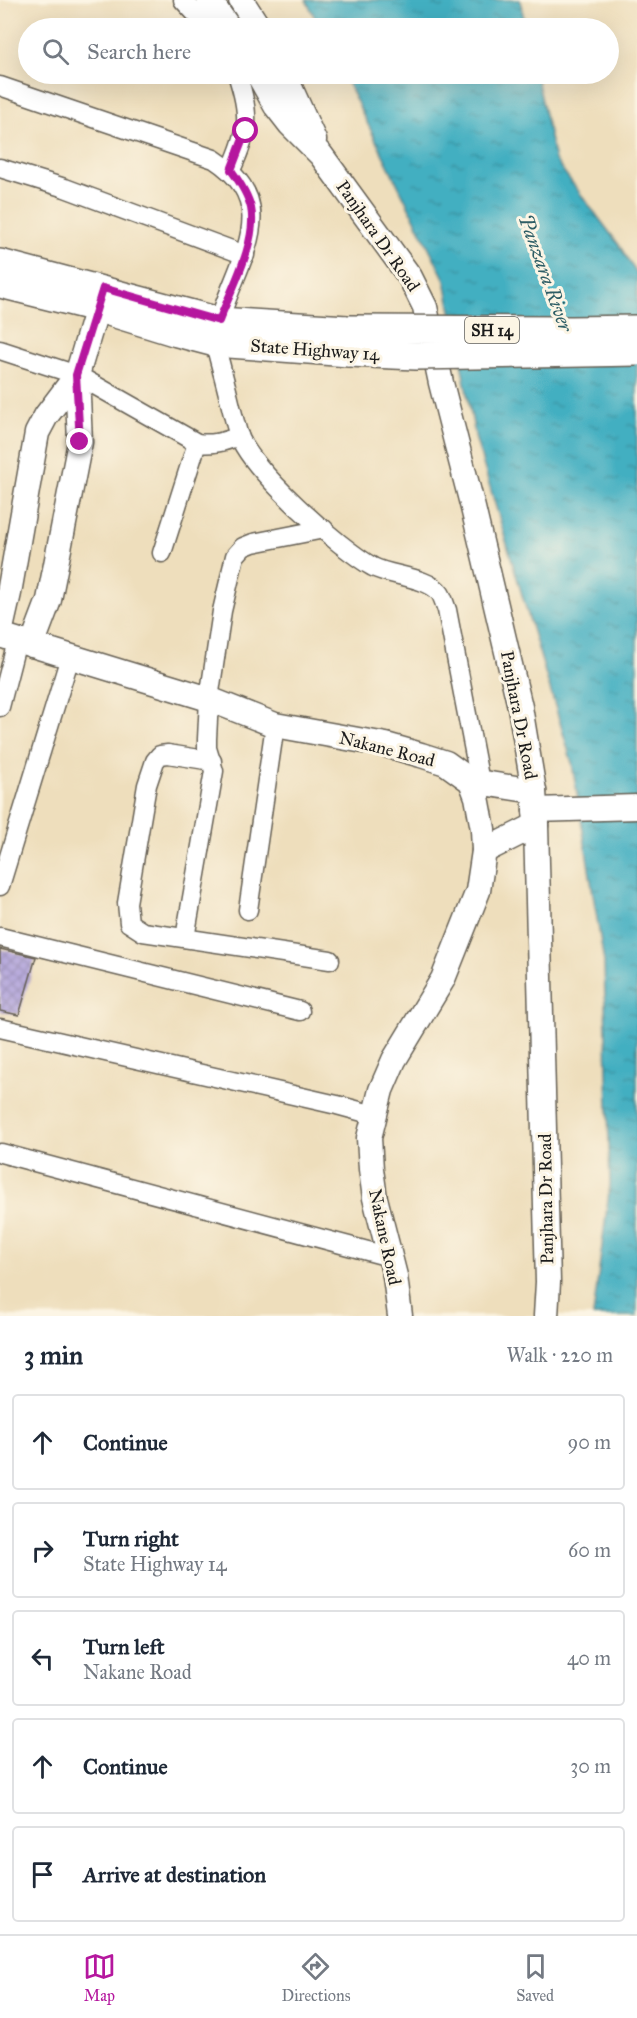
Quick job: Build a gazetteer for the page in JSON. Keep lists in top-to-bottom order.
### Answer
{
  "streets": {
    "main road": ["SH 14", "State Highway 14"],
    "street": ["Panjhara Dr Road", "Nakane Road"]
  },
  "water": ["Panzara River"],
  "page": {
    "search": "Search here",
    "heading": ["3 min", "Walk · 220 m"],
    "list": [
      ["Continue", "90 m"],
      ["Turn right", "State Highway 14", "60 m"],
      ["Turn left", "Nakane Road", "40 m"],
      ["Continue", "30 m"],
      "Arrive at destination"
    ],
    "nav": ["Map", "Directions", "Saved"]
  }
}
